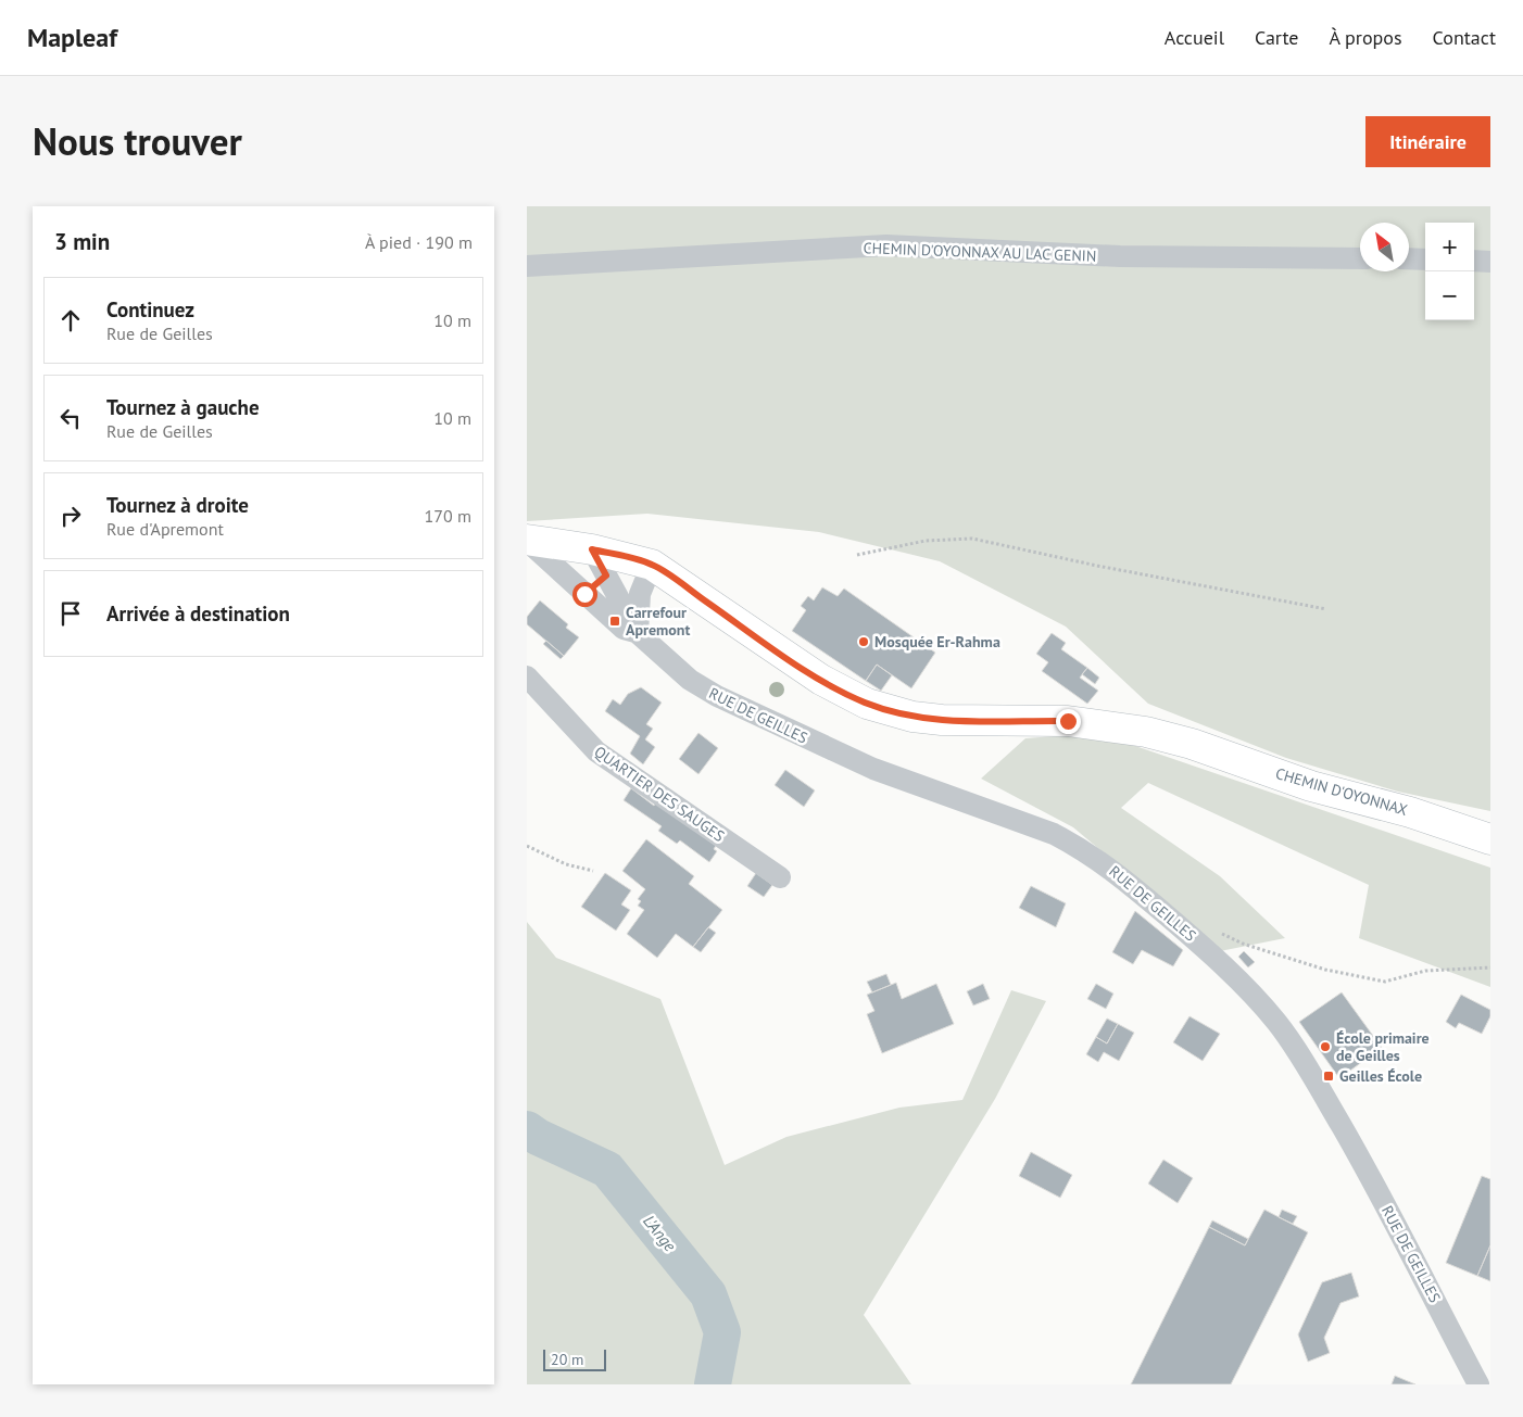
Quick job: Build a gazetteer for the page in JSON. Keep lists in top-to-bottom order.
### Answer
{
  "streets": {
    "street": [
      "CHEMIN D'OYONNAX AU LAC GENIN",
      "RUE DE GEILLES",
      "CHEMIN D'OYONNAX",
      "QUARTIER DES SAUGES"
    ]
  },
  "water": ["L'Ange"],
  "places": {
    "transit": ["Carrefour Apremont", "Geilles École"],
    "other": ["Mosquée Er-Rahma", "École primaire de Geilles"]
  },
  "scale_bar": "20 m",
  "north": "top left",
  "page": {
    "header": "Mapleaf",
    "nav": [
      "Accueil",
      "Carte",
      "À propos",
      "Contact"
    ],
    "title": "Nous trouver",
    "buttons": "Itinéraire",
    "heading": ["3 min", "À pied · 190 m"],
    "map_buttons": ["+", "−"],
    "list": [
      ["Continuez", "Rue de Geilles", "10 m"],
      ["Tournez à gauche", "Rue de Geilles", "10 m"],
      ["Tournez à droite", "Rue d'Apremont", "170 m"],
      "Arrivée à destination"
    ],
    "scale": "20 m"
  }
}
